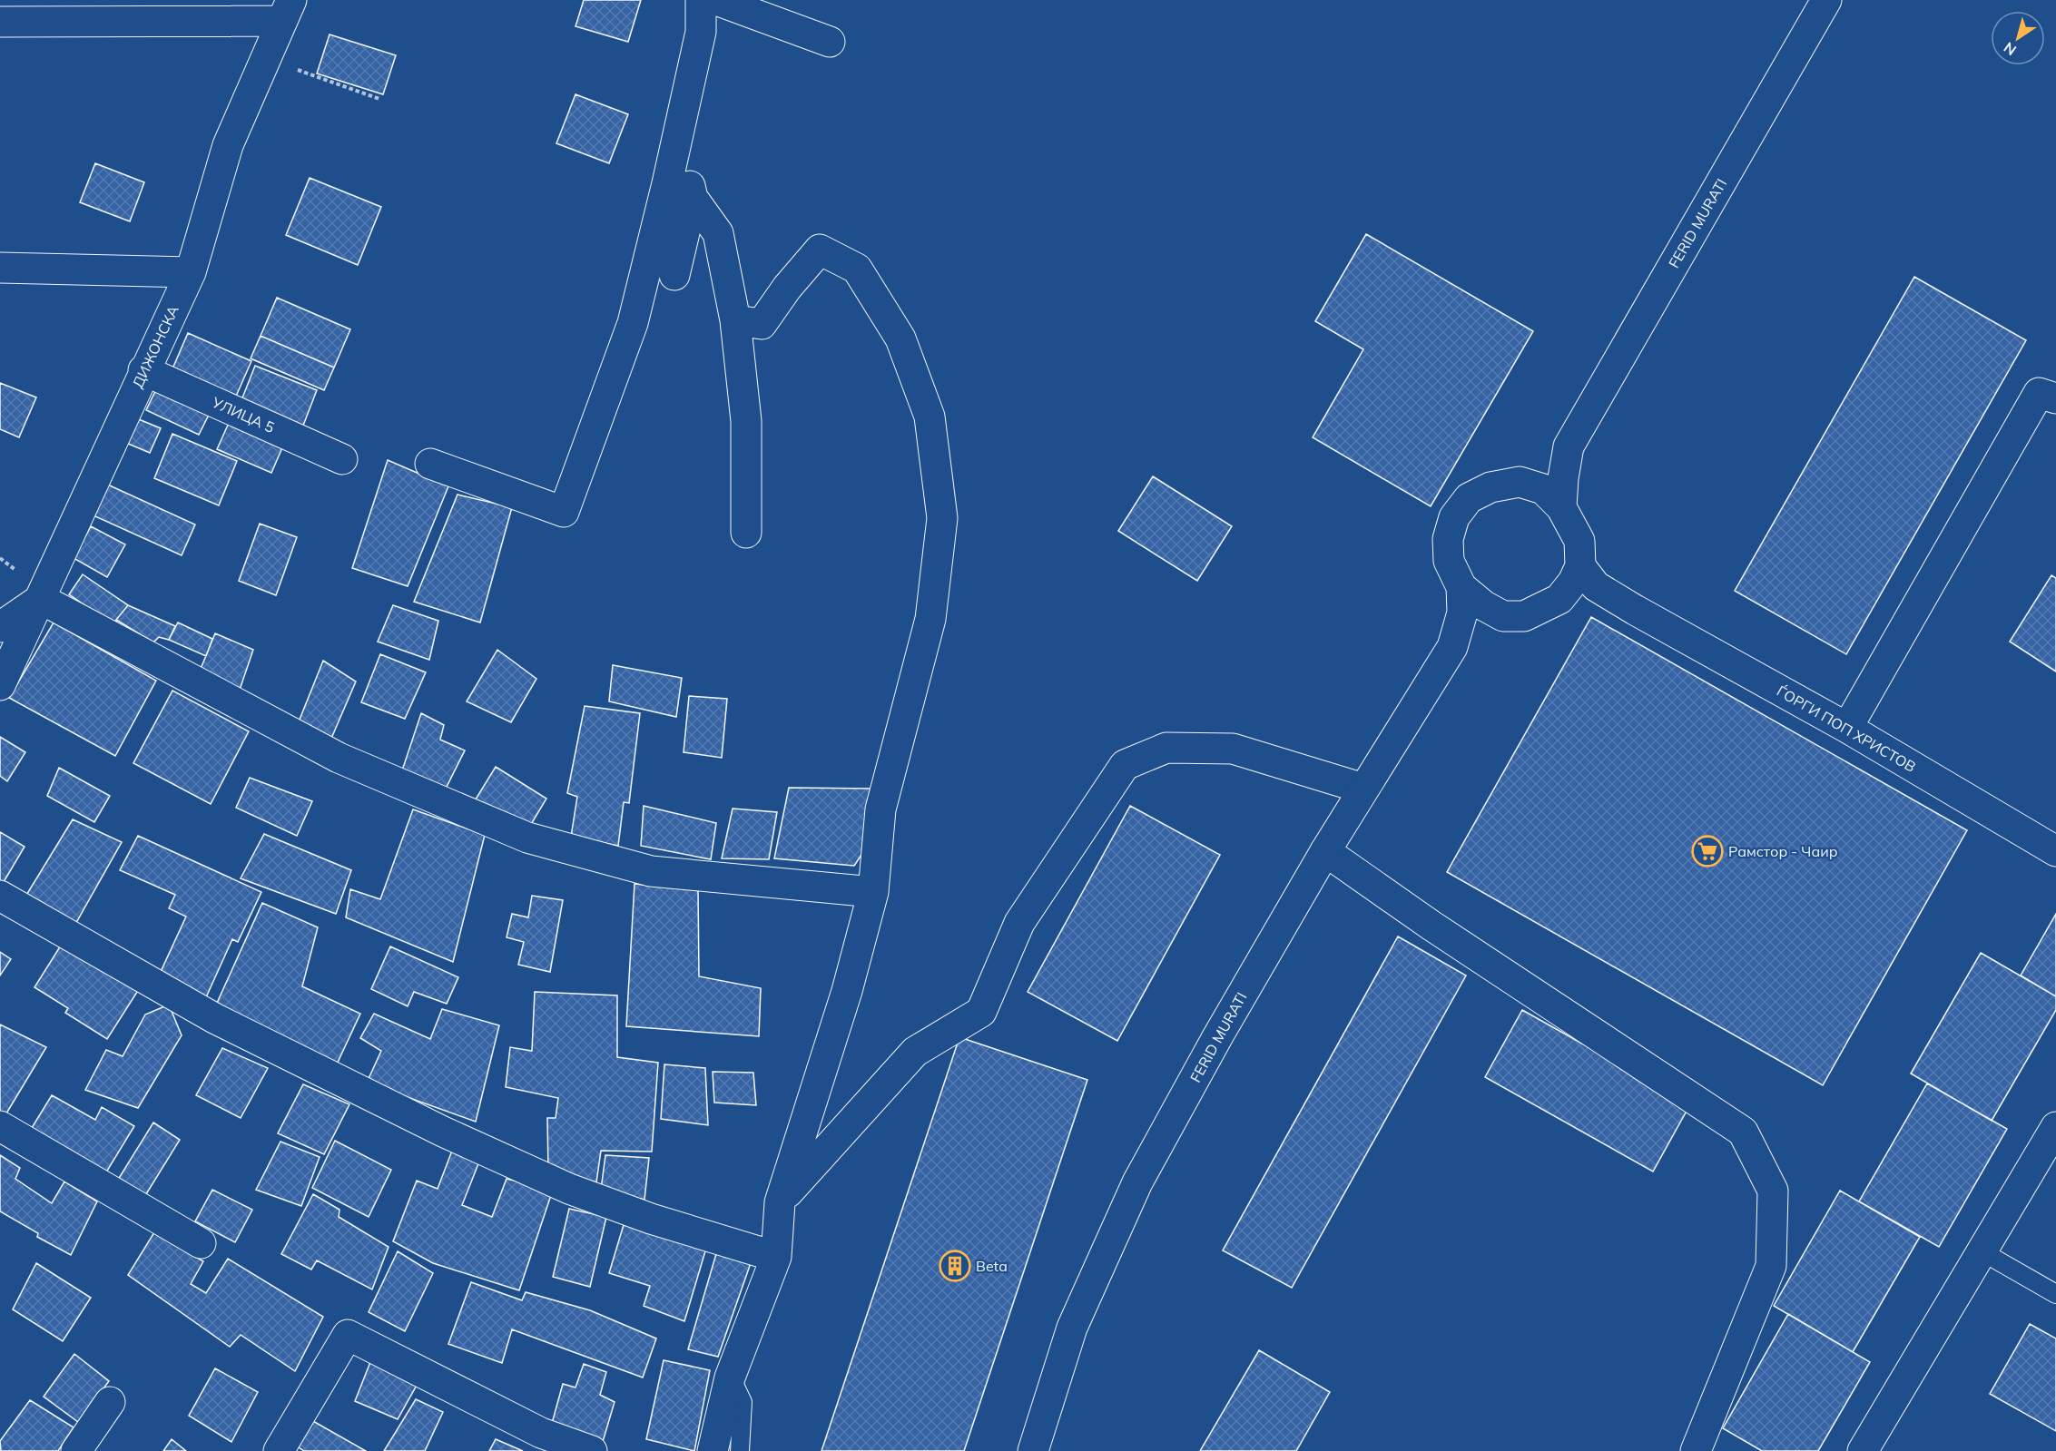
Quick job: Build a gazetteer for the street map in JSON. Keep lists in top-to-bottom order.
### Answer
{
  "streets": {
    "street": [
      "FERID MURATI",
      "ДИЖОНСКА",
      "УЛИЦА 5",
      "ЃОРГИ ПОП ХРИСТОВ"
    ]
  },
  "crossings": [
    ["FERID MURATI", "ЃОРГИ ПОП ХРИСТОВ"],
    ["ДИЖОНСКА", "УЛИЦА 5"]
  ],
  "places": {
    "supermarket": ["Рамстор - Чаир"],
    "building": ["Beta"]
  },
  "north": "bottom left"
}
